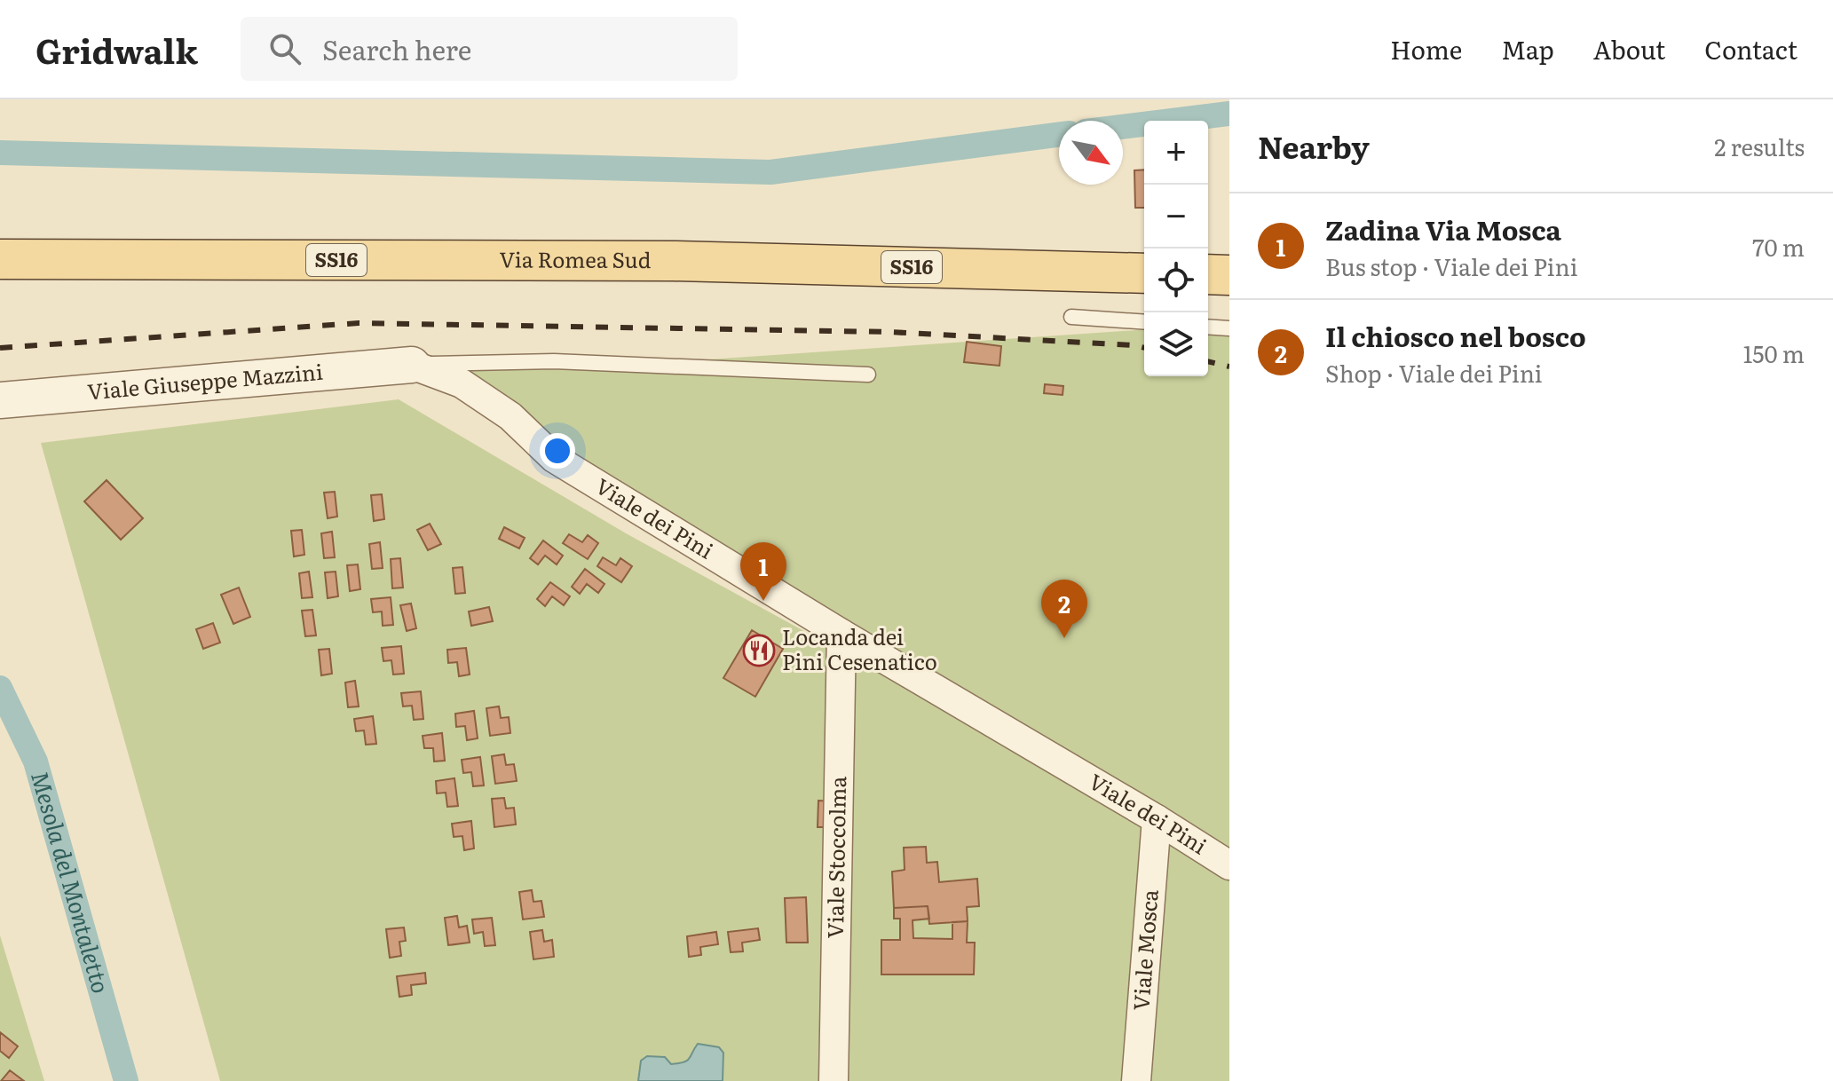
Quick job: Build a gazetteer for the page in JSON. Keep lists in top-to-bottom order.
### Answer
{
  "streets": {
    "main road": ["SS16", "Via Romea Sud"],
    "street": [
      "Viale Giuseppe Mazzini",
      "Viale dei Pini",
      "Viale Stoccolma",
      "Viale Mosca"
    ]
  },
  "crossings": [
    ["Viale Giuseppe Mazzini", "Viale dei Pini"],
    ["Viale dei Pini", "Viale Stoccolma"],
    ["Viale dei Pini", "Viale Mosca"]
  ],
  "water": ["Mesola del Montaletto"],
  "places": {
    "restaurant": ["Locanda dei Pini Cesenatico"]
  },
  "north": "bottom right",
  "page": {
    "header": "Gridwalk",
    "search": "Search here",
    "nav": [
      "Home",
      "Map",
      "About",
      "Contact"
    ],
    "heading": ["Nearby", "2 results"],
    "map_buttons": ["+", "−"],
    "list": [
      {
        "mark": "1",
        "name": "Zadina Via Mosca",
        "note": "Bus stop · Viale dei Pini",
        "value": "70 m"
      },
      {
        "mark": "2",
        "name": "Il chiosco nel bosco",
        "note": "Shop · Viale dei Pini",
        "value": "150 m"
      }
    ],
    "pins": ["1", "2"]
  }
}
